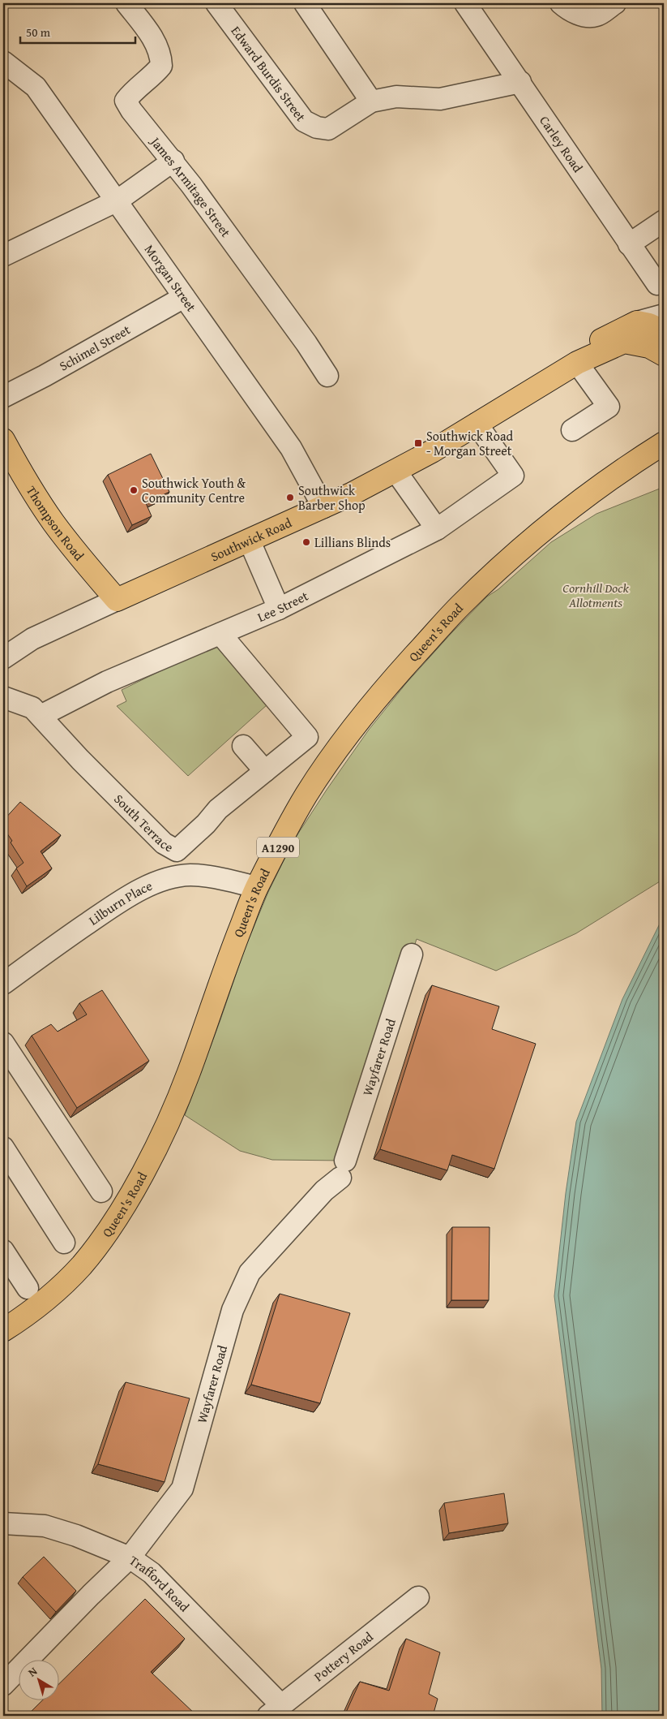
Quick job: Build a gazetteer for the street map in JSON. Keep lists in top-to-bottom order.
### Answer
{
  "streets": {
    "main road": [
      "Thompson Road",
      "Southwick Road",
      "Queen's Road",
      "A1290"
    ],
    "street": [
      "Edward Burdis Street",
      "Carley Road",
      "James Armitage Street",
      "Morgan Street",
      "Schimel Street",
      "Lee Street",
      "South Terrace",
      "Lilburn Place",
      "Wayfarer Road",
      "Trafford Road",
      "Pottery Road"
    ]
  },
  "crossings": [
    ["Edward Burdis Street", "Carley Road"],
    ["Morgan Street", "Schimel Street"],
    ["Morgan Street", "Southwick Road"],
    ["Thompson Road", "Southwick Road"],
    ["Southwick Road", "Lee Street"],
    ["Lee Street", "South Terrace"],
    ["Queen's Road", "Lilburn Place"],
    ["Wayfarer Road", "Trafford Road"],
    ["Trafford Road", "Pottery Road"]
  ],
  "parks": ["Cornhill Dock Allotments"],
  "places": {
    "transit": ["Southwick Road - Morgan Street"],
    "other": ["Southwick Youth & Community Centre", "Southwick Barber Shop", "Lillians Blinds"]
  },
  "scale_bar": "50 m",
  "north": "top left"
}
